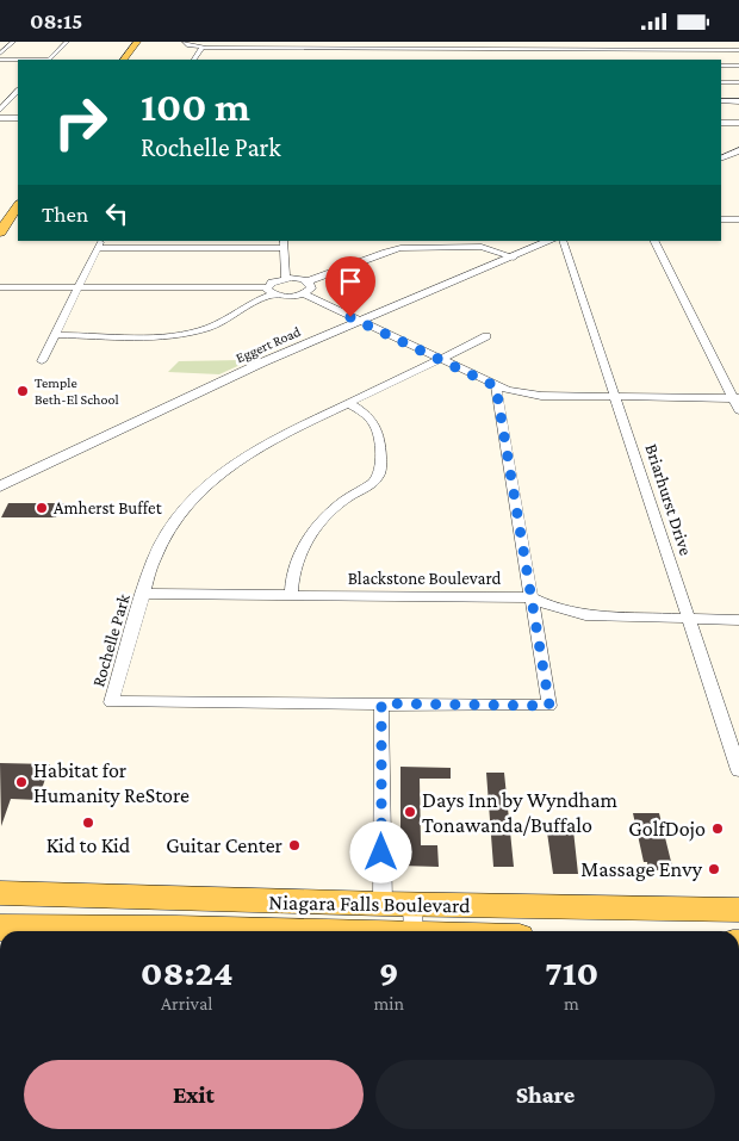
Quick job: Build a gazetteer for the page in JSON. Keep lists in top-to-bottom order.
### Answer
{
  "streets": {
    "main road": ["Niagara Falls Boulevard"],
    "street": [
      "Eggert Road",
      "Briarhurst Drive",
      "Blackstone Boulevard",
      "Rochelle Park"
    ]
  },
  "crossings": [
    ["Briarhurst Drive", "Blackstone Boulevard"],
    ["Blackstone Boulevard", "Rochelle Park"]
  ],
  "places": [
    "Temple Beth-El School",
    "Amherst Buffet",
    "Habitat for Humanity ReStore",
    "Days Inn by Wyndham Tonawanda/Buffalo",
    "Kid to Kid",
    "GolfDojo",
    "Guitar Center",
    "Massage Envy"
  ],
  "page": {
    "status": "08:15",
    "turn": ["100 m", "Rochelle Park"],
    "then": "Then",
    "eta": [
      "08:24",
      "Arrival",
      "9",
      "min",
      "710",
      "m"
    ],
    "buttons": ["Exit", "Share"]
  }
}
